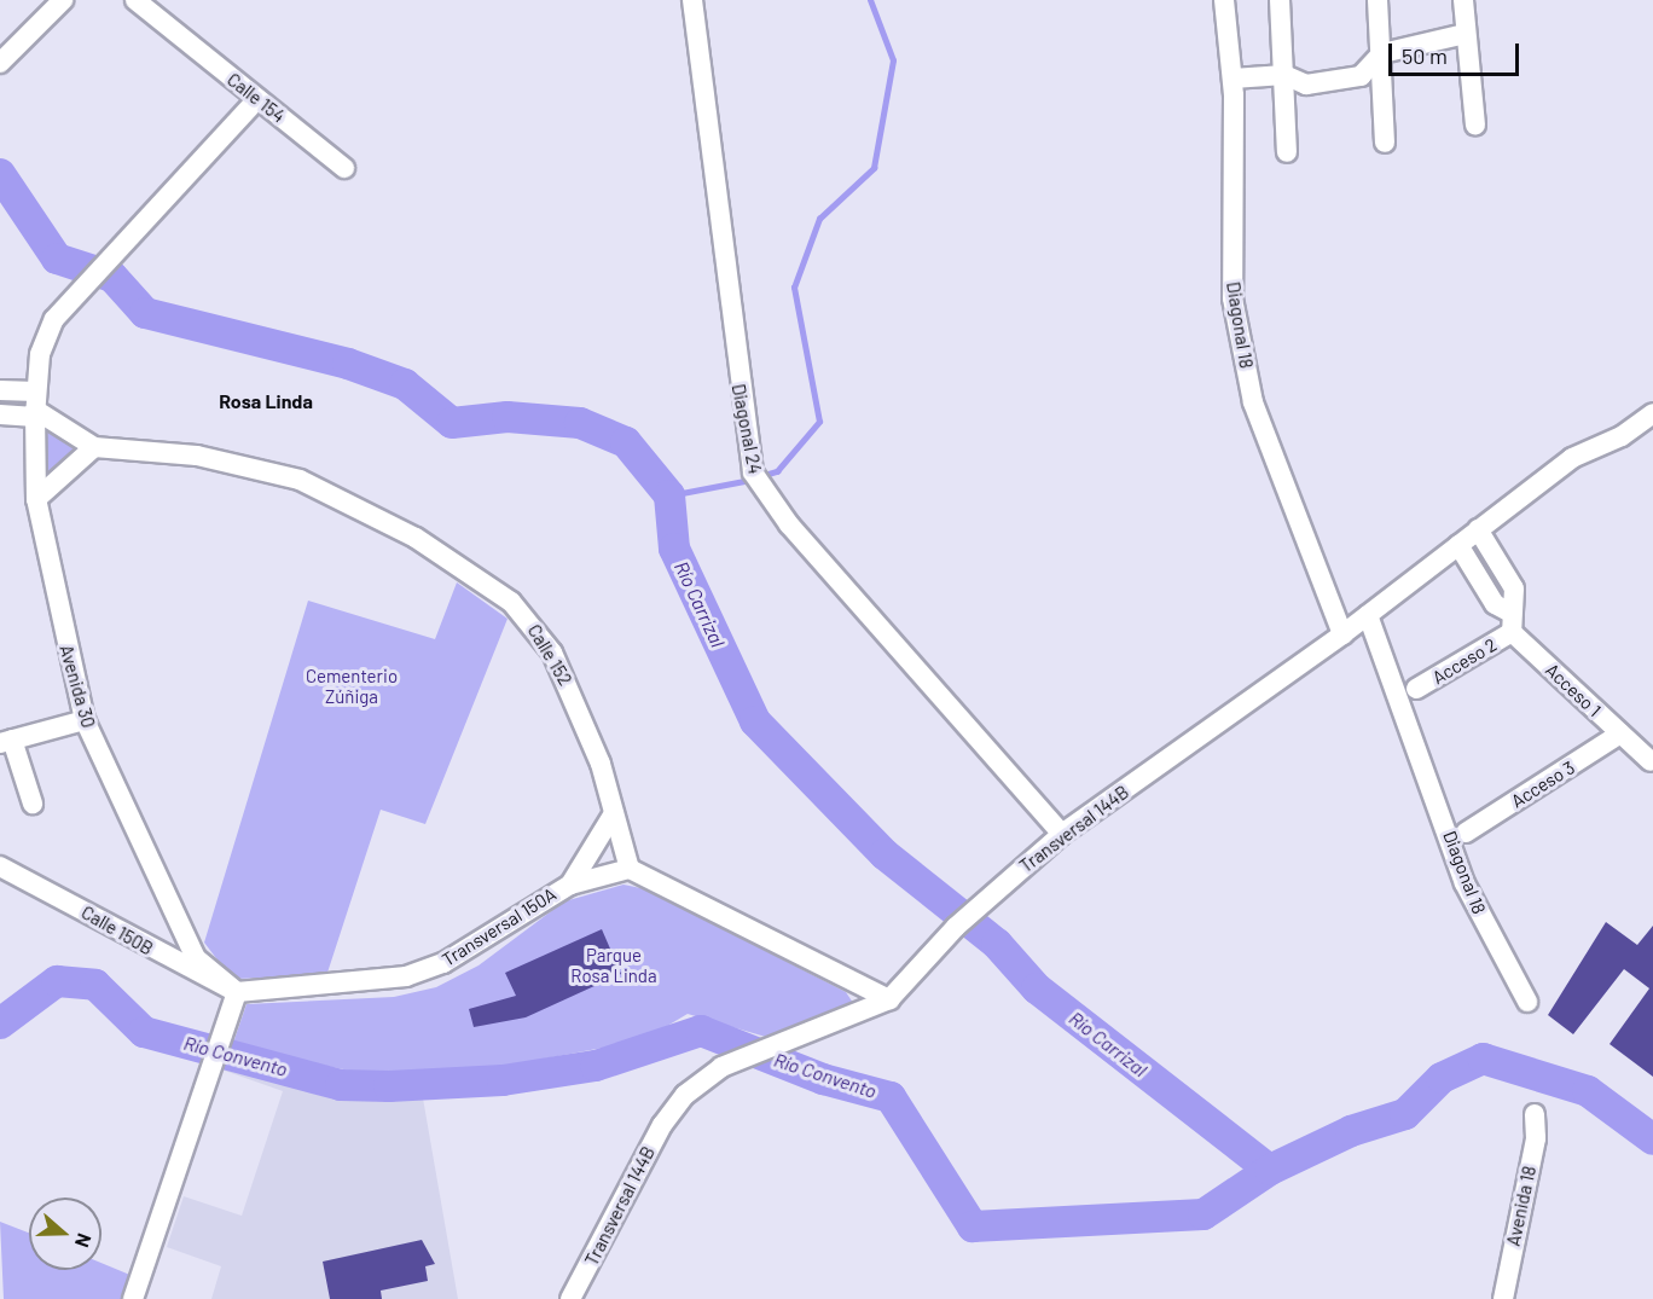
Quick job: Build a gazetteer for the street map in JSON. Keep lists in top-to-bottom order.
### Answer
{
  "streets": {
    "street": [
      "Calle 154",
      "Diagonal 18",
      "Diagonal 24",
      "Calle 152",
      "Acceso 2",
      "Avenida 30",
      "Acceso 1",
      "Acceso 3",
      "Transversal 144B",
      "Transversal 150A",
      "Calle 150B",
      "Avenida 18"
    ]
  },
  "crossings": [
    ["Calle 154", "Avenida 30"],
    ["Diagonal 18", "Transversal 144B"],
    ["Diagonal 24", "Transversal 144B"],
    ["Calle 152", "Avenida 30"],
    ["Calle 152", "Transversal 150A"],
    ["Acceso 2", "Acceso 1"],
    ["Avenida 30", "Transversal 150A"],
    ["Avenida 30", "Calle 150B"],
    ["Acceso 1", "Acceso 3"],
    ["Acceso 1", "Transversal 144B"],
    ["Transversal 150A", "Calle 150B"]
  ],
  "districts": ["Rosa Linda"],
  "water": ["Río Carrizal", "Río Convento"],
  "parks": ["Cementerio Zúñiga", "Parque Rosa Linda"],
  "scale_bar": "50 m",
  "north": "right"
}
